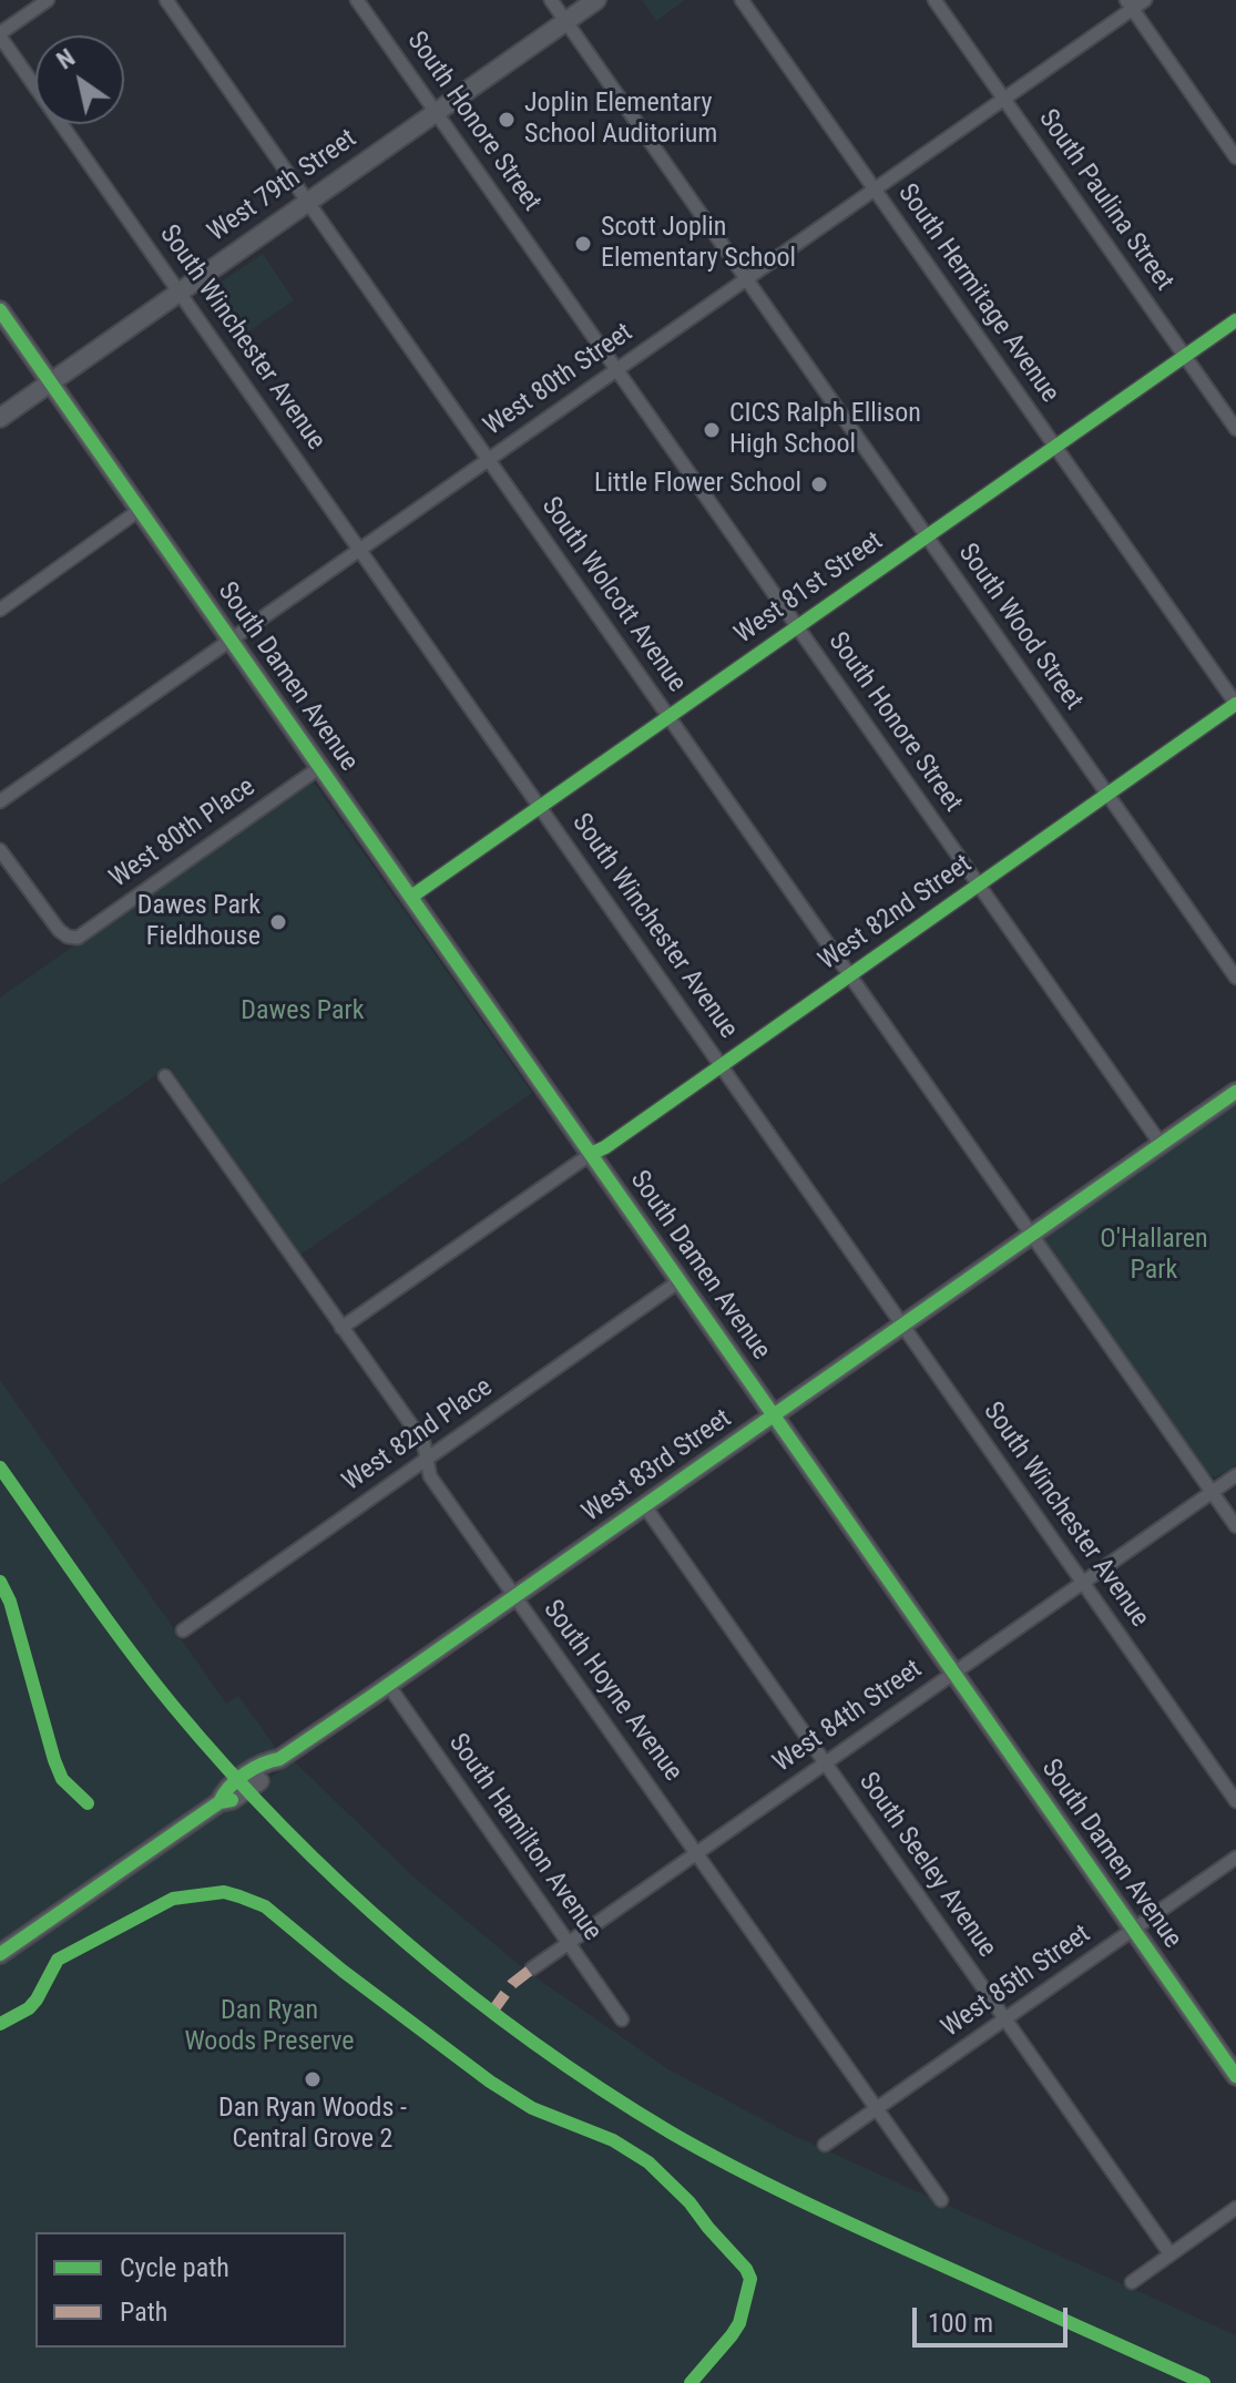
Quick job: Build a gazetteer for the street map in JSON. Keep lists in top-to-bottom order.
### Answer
{
  "streets": {
    "street": [
      "South Honore Street",
      "West 79th Street",
      "South Paulina Street",
      "South Hermitage Avenue",
      "South Winchester Avenue",
      "West 80th Street",
      "West 81st Street",
      "South Wolcott Avenue",
      "South Wood Street",
      "South Damen Avenue",
      "West 80th Place",
      "West 82nd Street",
      "West 82nd Place",
      "West 83rd Street",
      "South Hoyne Avenue",
      "West 84th Street",
      "South Hamilton Avenue",
      "South Seeley Avenue",
      "West 85th Street"
    ]
  },
  "crossings": [
    ["South Honore Street", "West 79th Street"],
    ["South Honore Street", "West 80th Street"],
    ["South Honore Street", "West 81st Street"],
    ["South Honore Street", "West 82nd Street"],
    ["South Honore Street", "West 83rd Street"],
    ["West 79th Street", "South Winchester Avenue"],
    ["West 79th Street", "South Wolcott Avenue"],
    ["West 79th Street", "South Wood Street"],
    ["West 79th Street", "South Damen Avenue"],
    ["South Paulina Street", "West 80th Street"],
    ["South Paulina Street", "West 81st Street"],
    ["South Hermitage Avenue", "West 80th Street"],
    ["South Hermitage Avenue", "West 81st Street"],
    ["South Hermitage Avenue", "West 82nd Street"],
    ["South Winchester Avenue", "West 80th Street"],
    ["South Winchester Avenue", "West 81st Street"],
    ["South Winchester Avenue", "West 82nd Street"],
    ["South Winchester Avenue", "West 83rd Street"],
    ["South Winchester Avenue", "West 84th Street"],
    ["West 80th Street", "South Wolcott Avenue"],
    ["West 80th Street", "South Wood Street"],
    ["West 80th Street", "South Damen Avenue"],
    ["West 81st Street", "South Wolcott Avenue"],
    ["West 81st Street", "South Wood Street"],
    ["West 81st Street", "South Damen Avenue"],
    ["South Wolcott Avenue", "West 82nd Street"],
    ["South Wolcott Avenue", "West 83rd Street"],
    ["South Wolcott Avenue", "West 84th Street"],
    ["South Wood Street", "West 82nd Street"],
    ["South Damen Avenue", "West 80th Place"],
    ["South Damen Avenue", "West 82nd Street"],
    ["South Damen Avenue", "West 82nd Place"],
    ["South Damen Avenue", "West 83rd Street"],
    ["South Damen Avenue", "West 84th Street"],
    ["South Damen Avenue", "West 85th Street"],
    ["West 82nd Street", "South Hoyne Avenue"],
    ["West 82nd Place", "South Hoyne Avenue"],
    ["West 83rd Street", "South Hoyne Avenue"],
    ["West 83rd Street", "South Hamilton Avenue"],
    ["West 83rd Street", "South Seeley Avenue"],
    ["South Hoyne Avenue", "West 84th Street"],
    ["South Hoyne Avenue", "West 85th Street"],
    ["West 84th Street", "South Hamilton Avenue"],
    ["West 84th Street", "South Seeley Avenue"],
    ["South Seeley Avenue", "West 85th Street"]
  ],
  "parks": ["Dawes Park", "O'Hallaren Park", "Dan Ryan Woods Preserve"],
  "places": [
    "Joplin Elementary School Auditorium",
    "Scott Joplin Elementary School",
    "CICS Ralph Ellison High School",
    "Little Flower School",
    "Dawes Park Fieldhouse",
    "Dan Ryan Woods - Central Grove 2"
  ],
  "legend": ["Cycle path", "Path"],
  "scale_bar": "100 m",
  "north": "top left"
}
